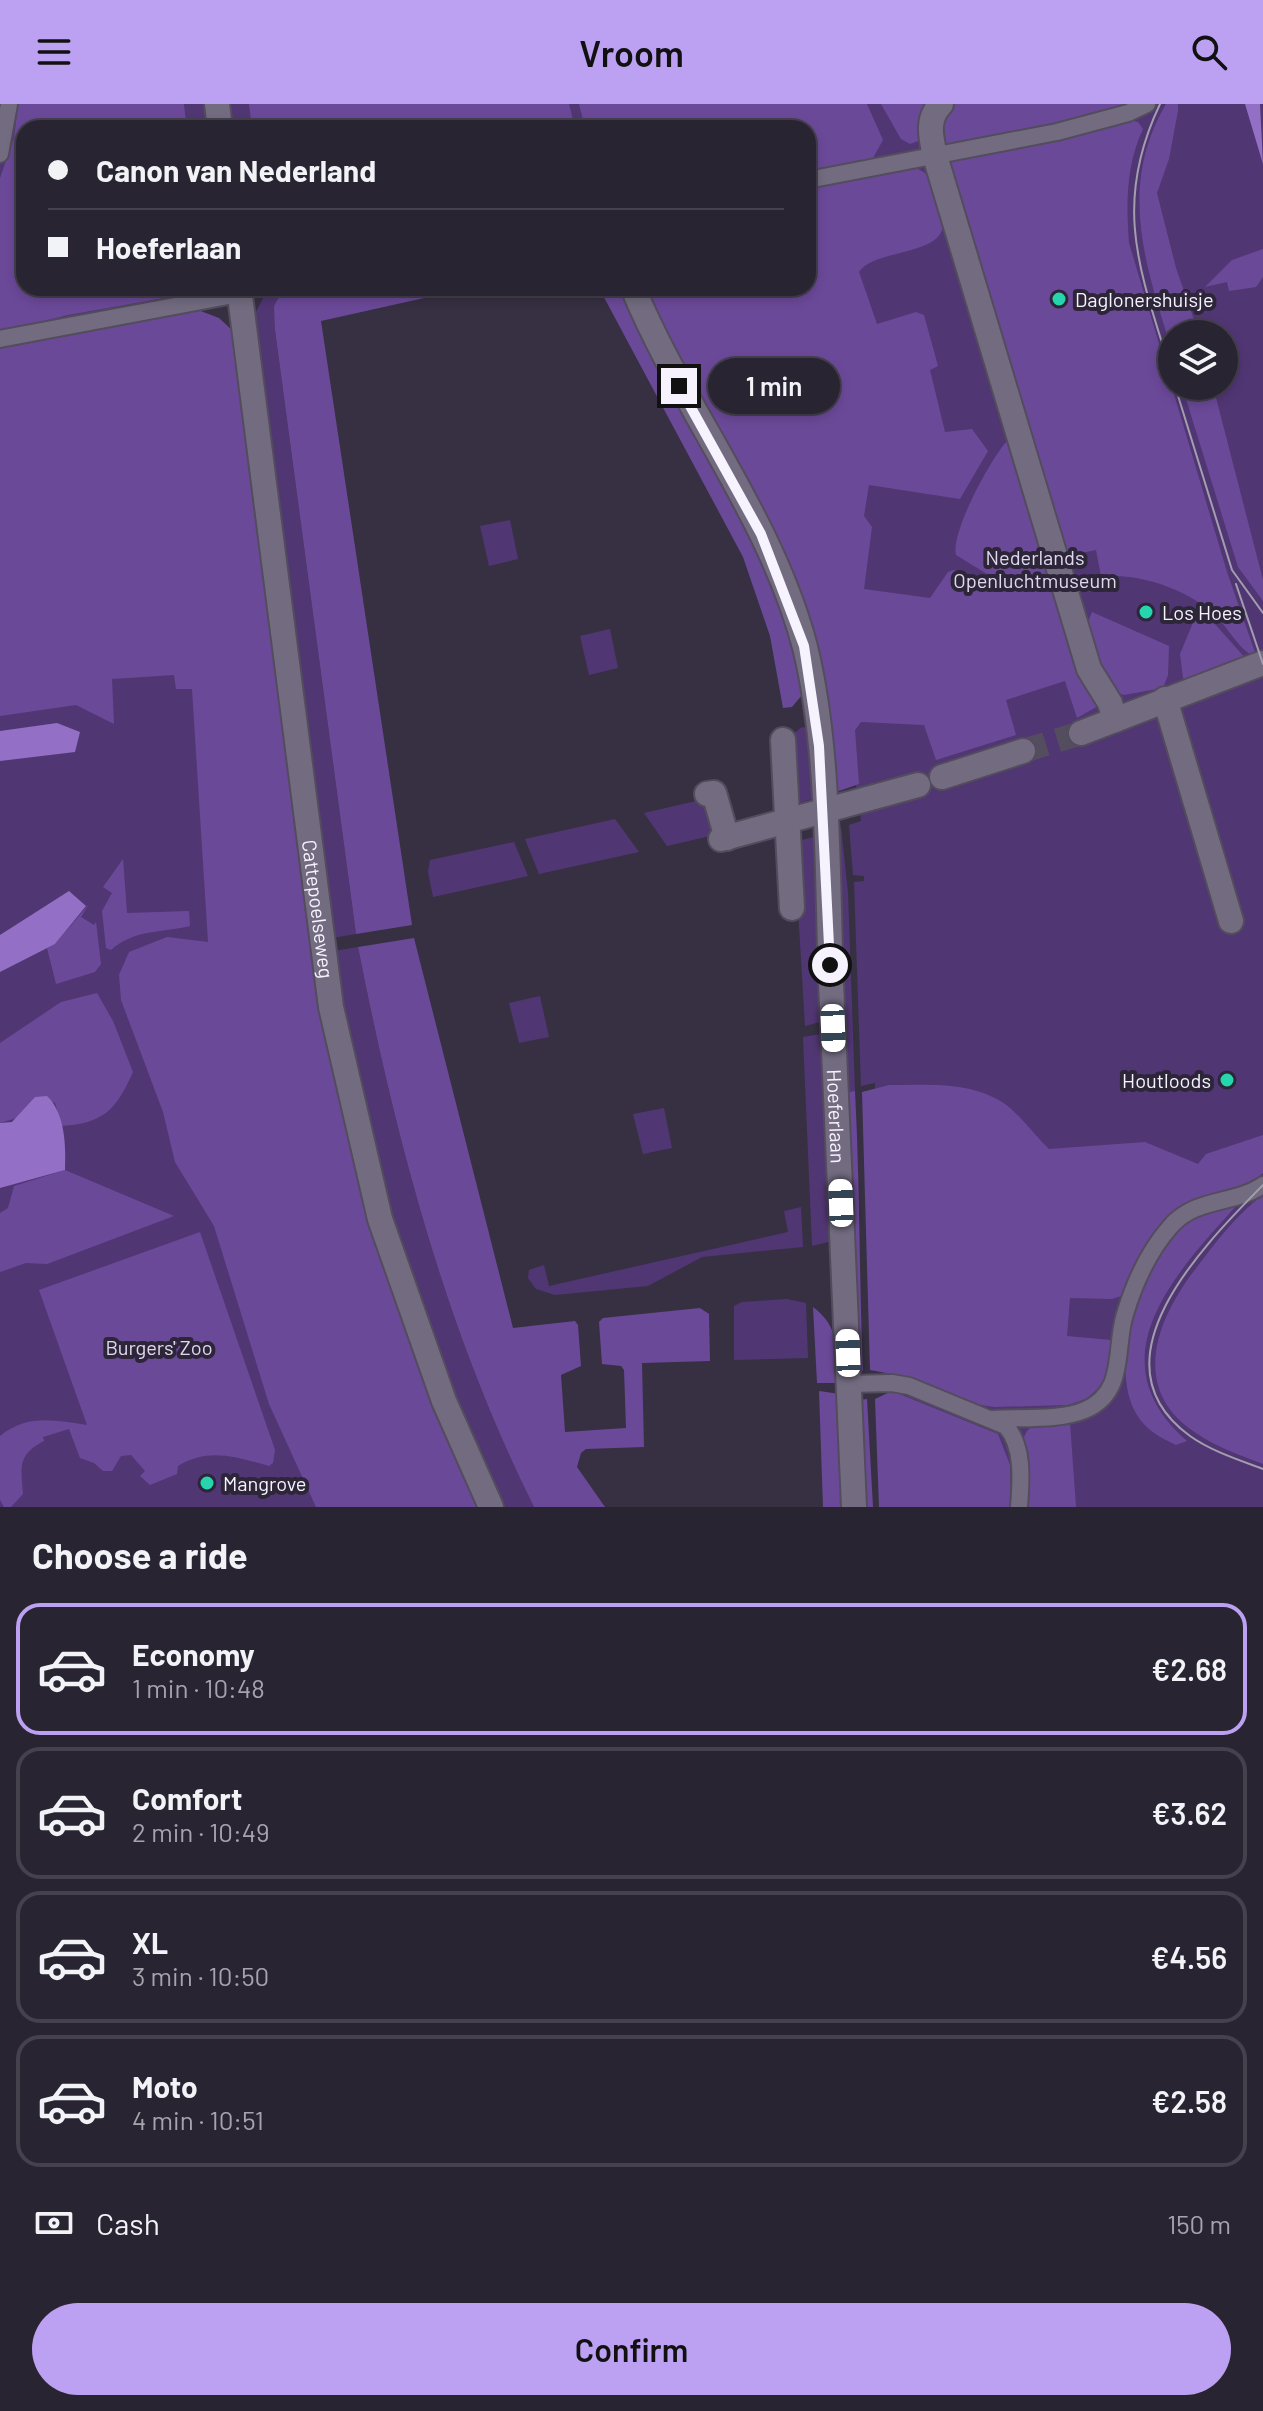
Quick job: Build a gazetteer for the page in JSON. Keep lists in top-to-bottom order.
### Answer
{
  "streets": {
    "street": ["Cattepoelseweg", "Hoeferlaan"]
  },
  "parks": ["Nederlands Openluchtmuseum", "Burgers' Zoo"],
  "places": [
    "Daglonershuisje",
    "Los Hoes",
    "Houtloods",
    "Mangrove"
  ],
  "page": {
    "header": "Vroom",
    "banner": ["Canon van Nederland", "Hoeferlaan"],
    "bubble": "1 min",
    "heading": "Choose a ride",
    "list": [
      {
        "name": "Economy",
        "note": "1 min · 10:48",
        "value": "€2.68"
      },
      {
        "name": "Comfort",
        "note": "2 min · 10:49",
        "value": "€3.62"
      },
      {
        "name": "XL",
        "note": "3 min · 10:50",
        "value": "€4.56"
      },
      {
        "name": "Moto",
        "note": "4 min · 10:51",
        "value": "€2.58"
      }
    ],
    "pay": ["Cash", "150 m"],
    "buttons": "Confirm"
  }
}
